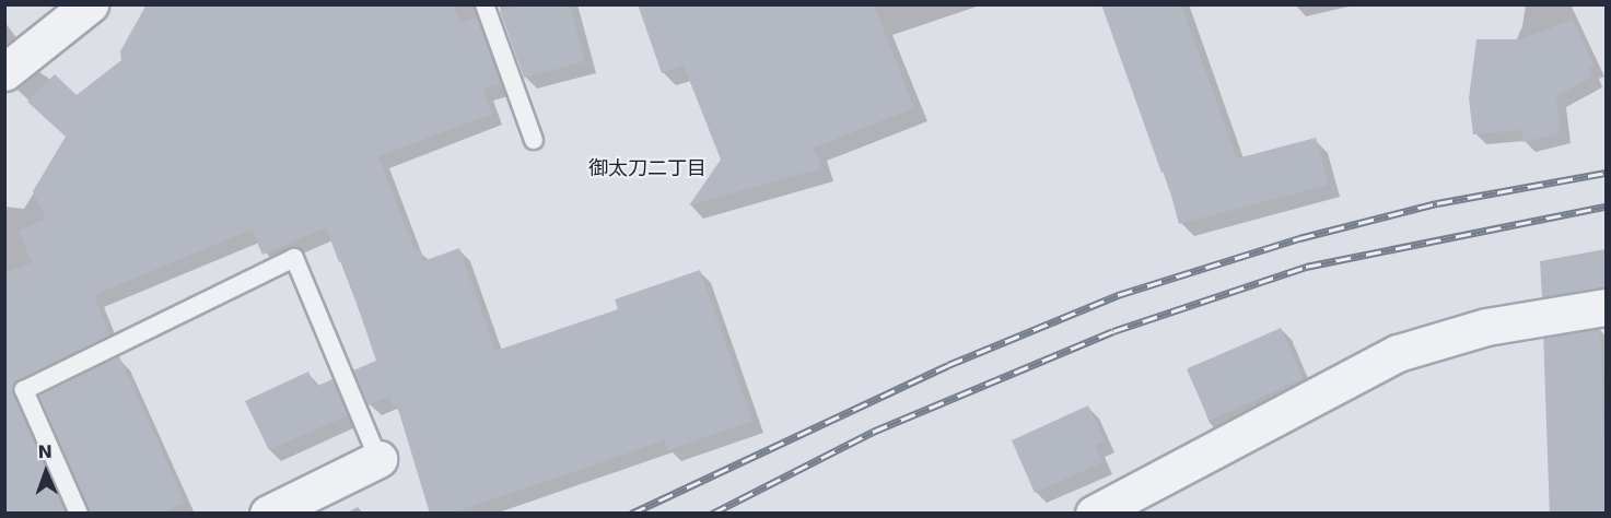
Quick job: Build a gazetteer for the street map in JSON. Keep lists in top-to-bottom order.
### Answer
{
  "districts": ["御太刀二丁目"],
  "north": "top"
}
